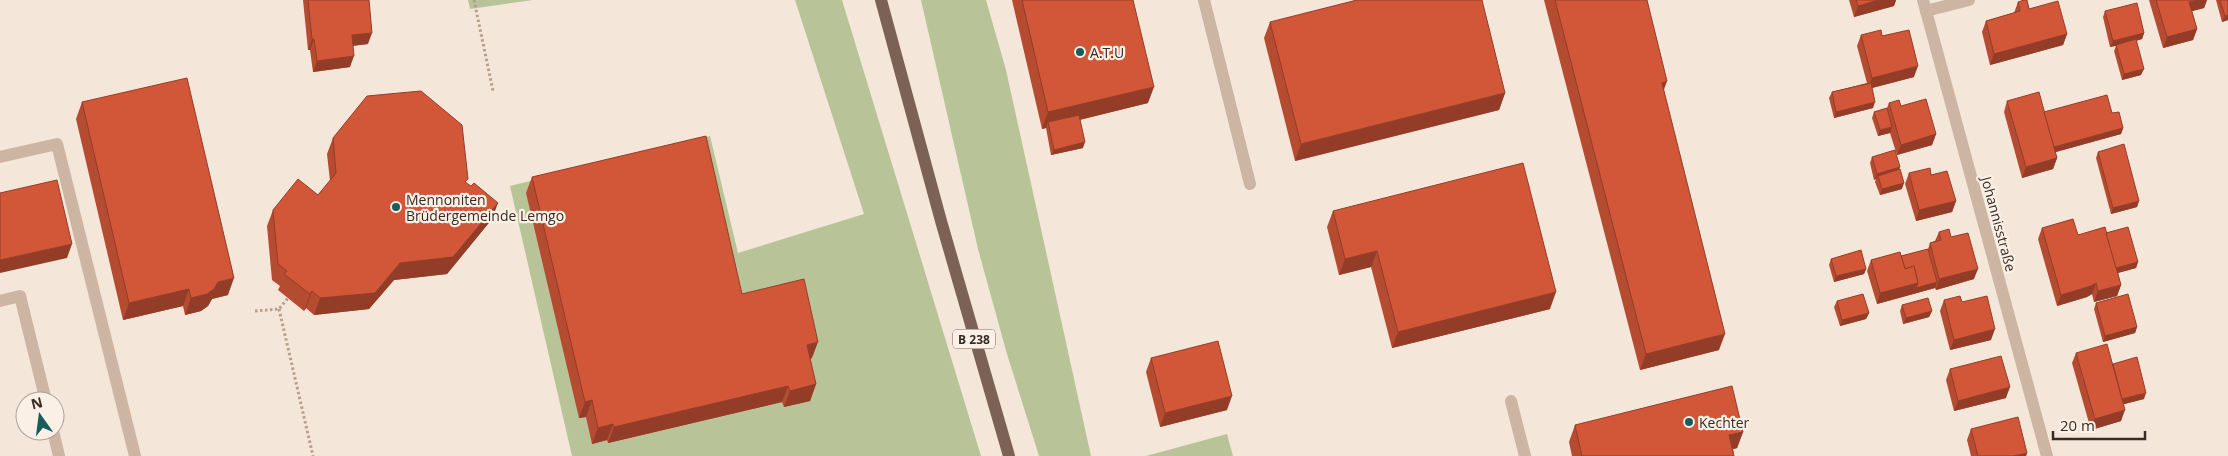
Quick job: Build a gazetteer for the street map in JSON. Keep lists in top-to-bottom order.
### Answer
{
  "streets": {
    "main road": ["B 238"],
    "street": ["Johannisstraße"]
  },
  "places": ["A.T.U", "Mennoniten Brüdergemeinde Lemgo", "Kechter"],
  "scale_bar": "20 m",
  "north": "top"
}
